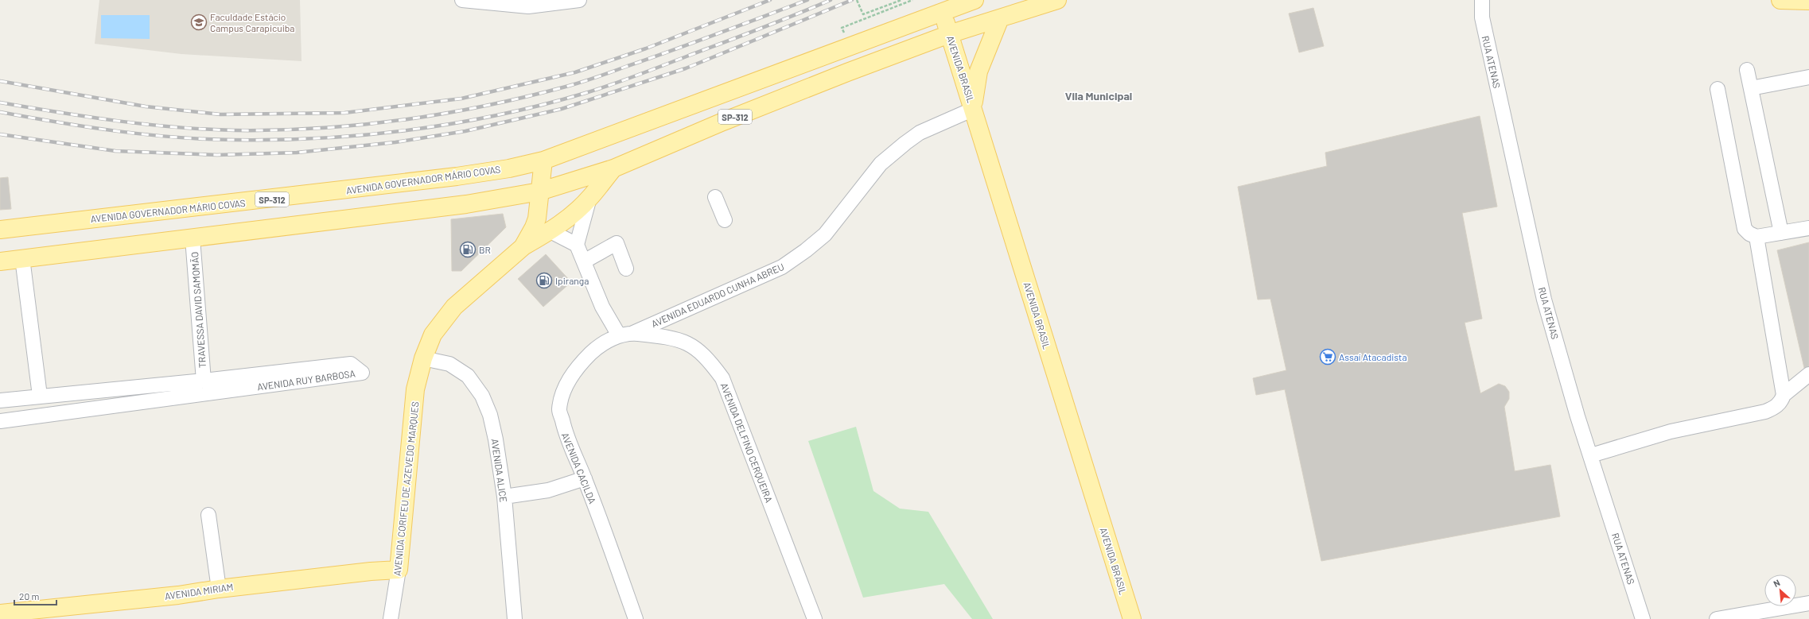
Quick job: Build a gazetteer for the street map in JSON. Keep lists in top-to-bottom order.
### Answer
{
  "streets": {
    "main road": [
      "AVENIDA BRASIL",
      "SP-312",
      "AVENIDA GOVERNADOR MÁRIO COVAS",
      "AVENIDA CORIFEU DE AZEVEDO MARQUES",
      "AVENIDA MIRIAM"
    ],
    "street": [
      "RUA ATENAS",
      "AVENIDA EDUARDO CUNHA ABREU",
      "TRAVESSA DAVID SAMOMÃO",
      "AVENIDA RUY BARBOSA",
      "AVENIDA DELFINO CERQUEIRA",
      "AVENIDA CACILDA",
      "AVENIDA ALICE"
    ]
  },
  "crossings": [
    ["AVENIDA BRASIL", "SP-312"],
    ["AVENIDA BRASIL", "AVENIDA EDUARDO CUNHA ABREU"],
    ["SP-312", "AVENIDA GOVERNADOR MÁRIO COVAS"],
    ["SP-312", "TRAVESSA DAVID SAMOMÃO"],
    ["AVENIDA EDUARDO CUNHA ABREU", "AVENIDA DELFINO CERQUEIRA"],
    ["AVENIDA EDUARDO CUNHA ABREU", "AVENIDA CACILDA"],
    ["TRAVESSA DAVID SAMOMÃO", "AVENIDA RUY BARBOSA"],
    ["AVENIDA DELFINO CERQUEIRA", "AVENIDA CACILDA"],
    ["AVENIDA ALICE", "AVENIDA CORIFEU DE AZEVEDO MARQUES"],
    ["AVENIDA CORIFEU DE AZEVEDO MARQUES", "AVENIDA MIRIAM"]
  ],
  "districts": ["Vila Municipal"],
  "places": {
    "school or university": ["Faculdade Estácio Campus Carapicuiba"],
    "fuel station": ["BR", "Ipiranga"],
    "supermarket": ["Assaí Atacadista"]
  },
  "scale_bar": "20 m",
  "north": "top left"
}
